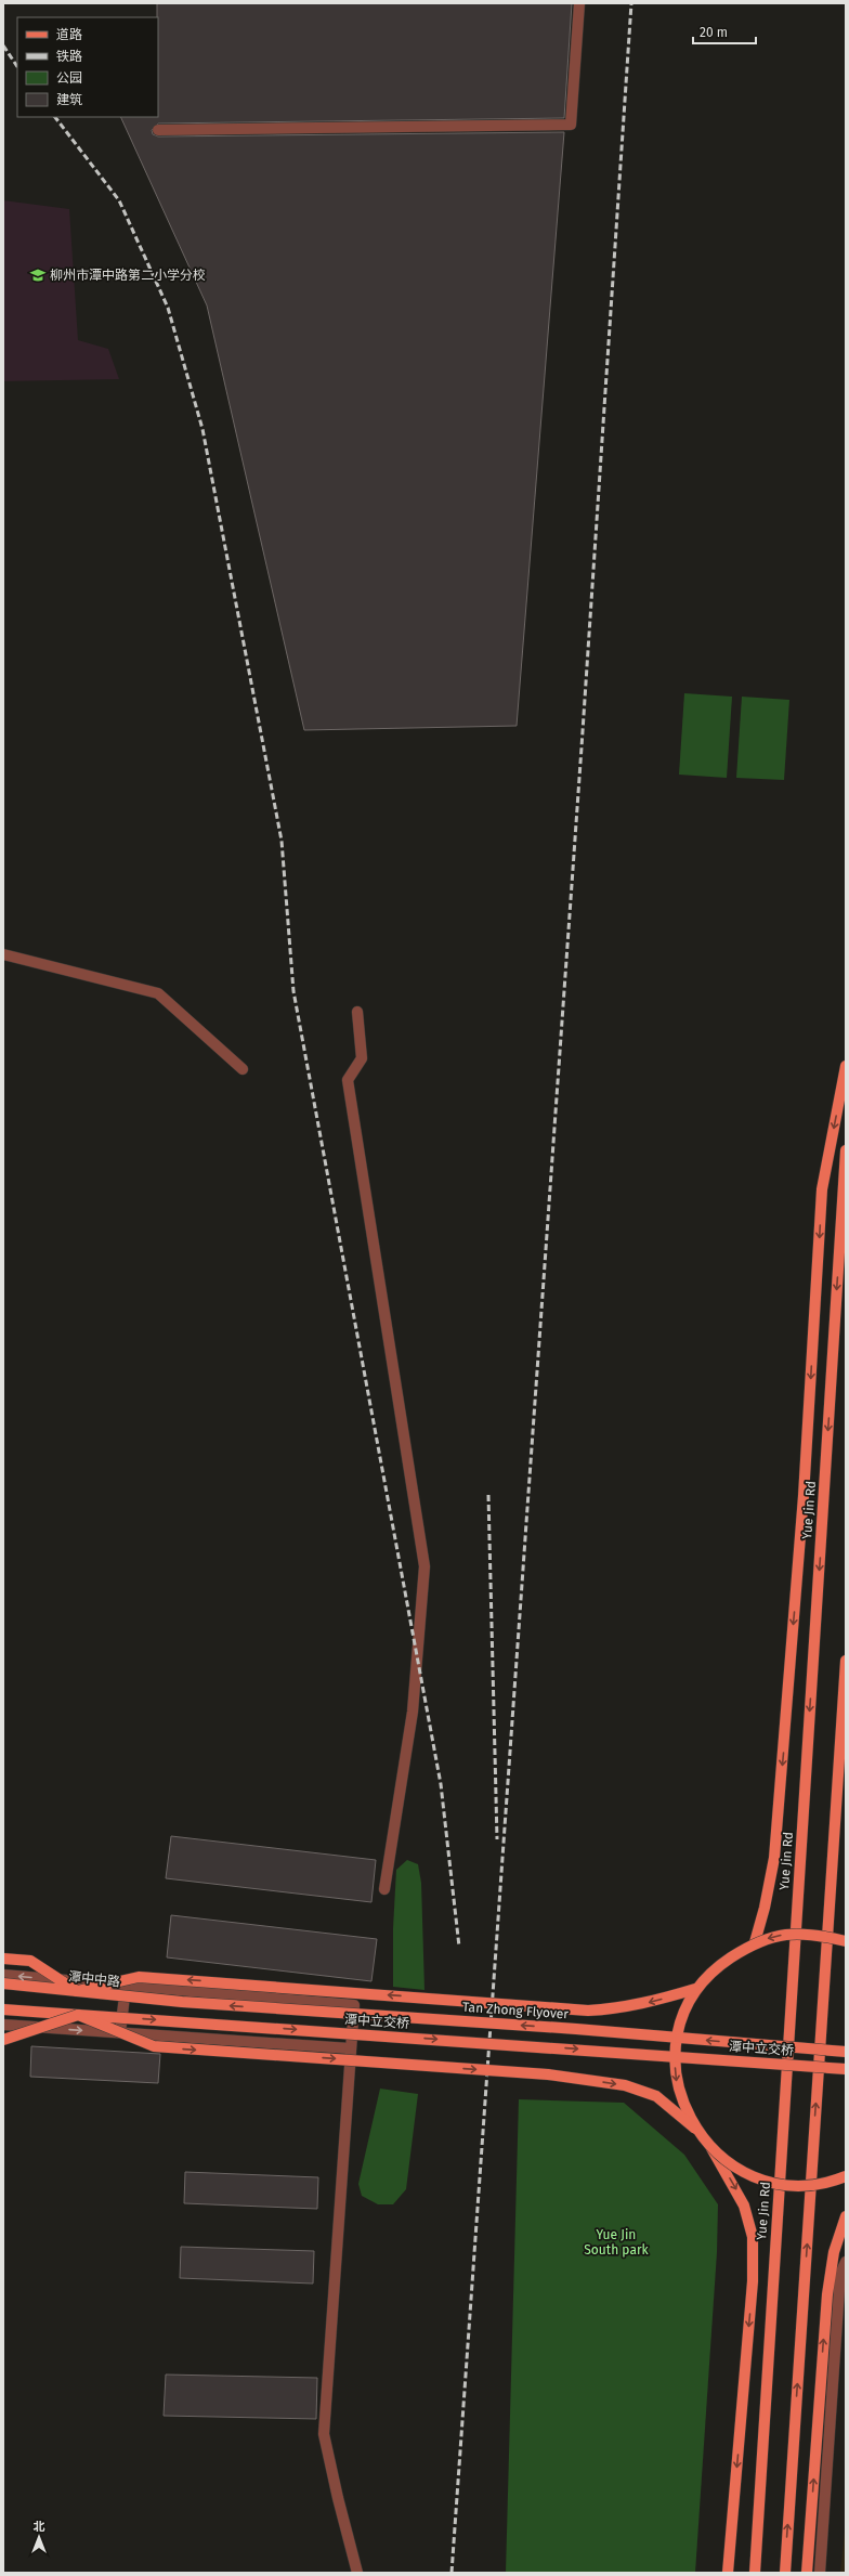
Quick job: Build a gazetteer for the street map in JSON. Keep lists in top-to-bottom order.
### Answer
{
  "streets": {
    "main road": [
      "Yue Jin Rd",
      "潭中中路",
      "Tan Zhong Flyover",
      "潭中立交桥"
    ]
  },
  "crossings": [
    ["潭中中路", "Tan Zhong Flyover"]
  ],
  "parks": ["Yue Jin South park"],
  "places": {
    "school or university": ["柳州市潭中路第二小学分校"]
  },
  "legend": [
    "道路",
    "铁路",
    "公园",
    "建筑"
  ],
  "scale_bar": "20 m",
  "north": "top"
}
